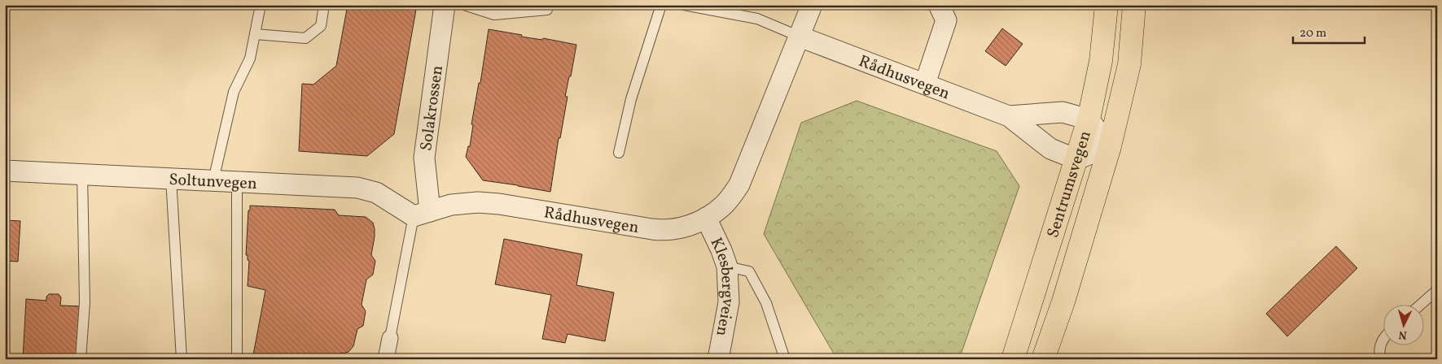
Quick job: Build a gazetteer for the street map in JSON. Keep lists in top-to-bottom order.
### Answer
{
  "streets": {
    "main road": ["Sentrumsvegen"],
    "street": [
      "Rådhusvegen",
      "Solakrossen",
      "Soltunvegen",
      "Klesbergveien"
    ]
  },
  "crossings": [
    ["Rådhusvegen", "Solakrossen"],
    ["Rådhusvegen", "Soltunvegen"],
    ["Rådhusvegen", "Sentrumsvegen"],
    ["Rådhusvegen", "Klesbergveien"],
    ["Solakrossen", "Soltunvegen"]
  ],
  "scale_bar": "20 m",
  "north": "bottom"
}
